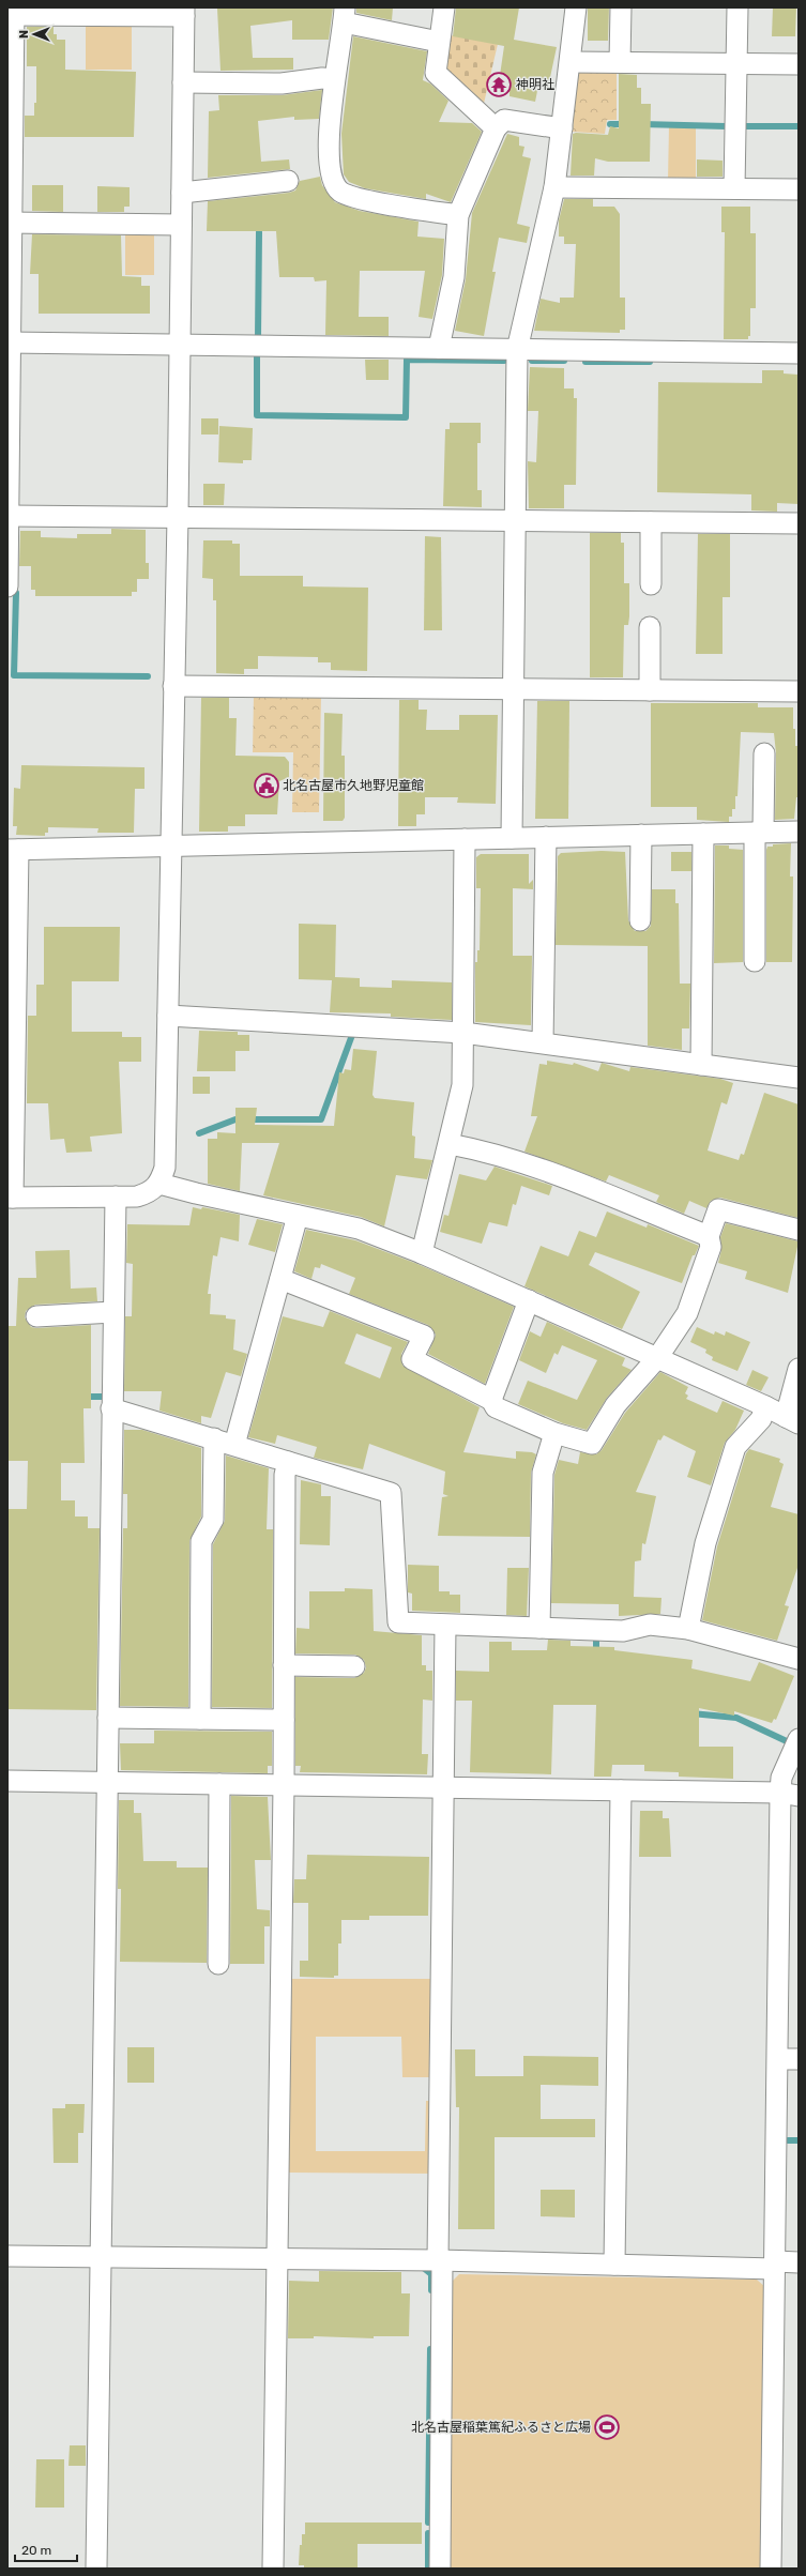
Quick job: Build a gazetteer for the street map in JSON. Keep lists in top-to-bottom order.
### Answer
{
  "places": {
    "temple": ["神明社"],
    "public building": ["北名古屋市久地野児童館"],
    "sports": ["北名古屋稲葉篤紀ふるさと広場"]
  },
  "scale_bar": "20 m",
  "north": "left"
}
